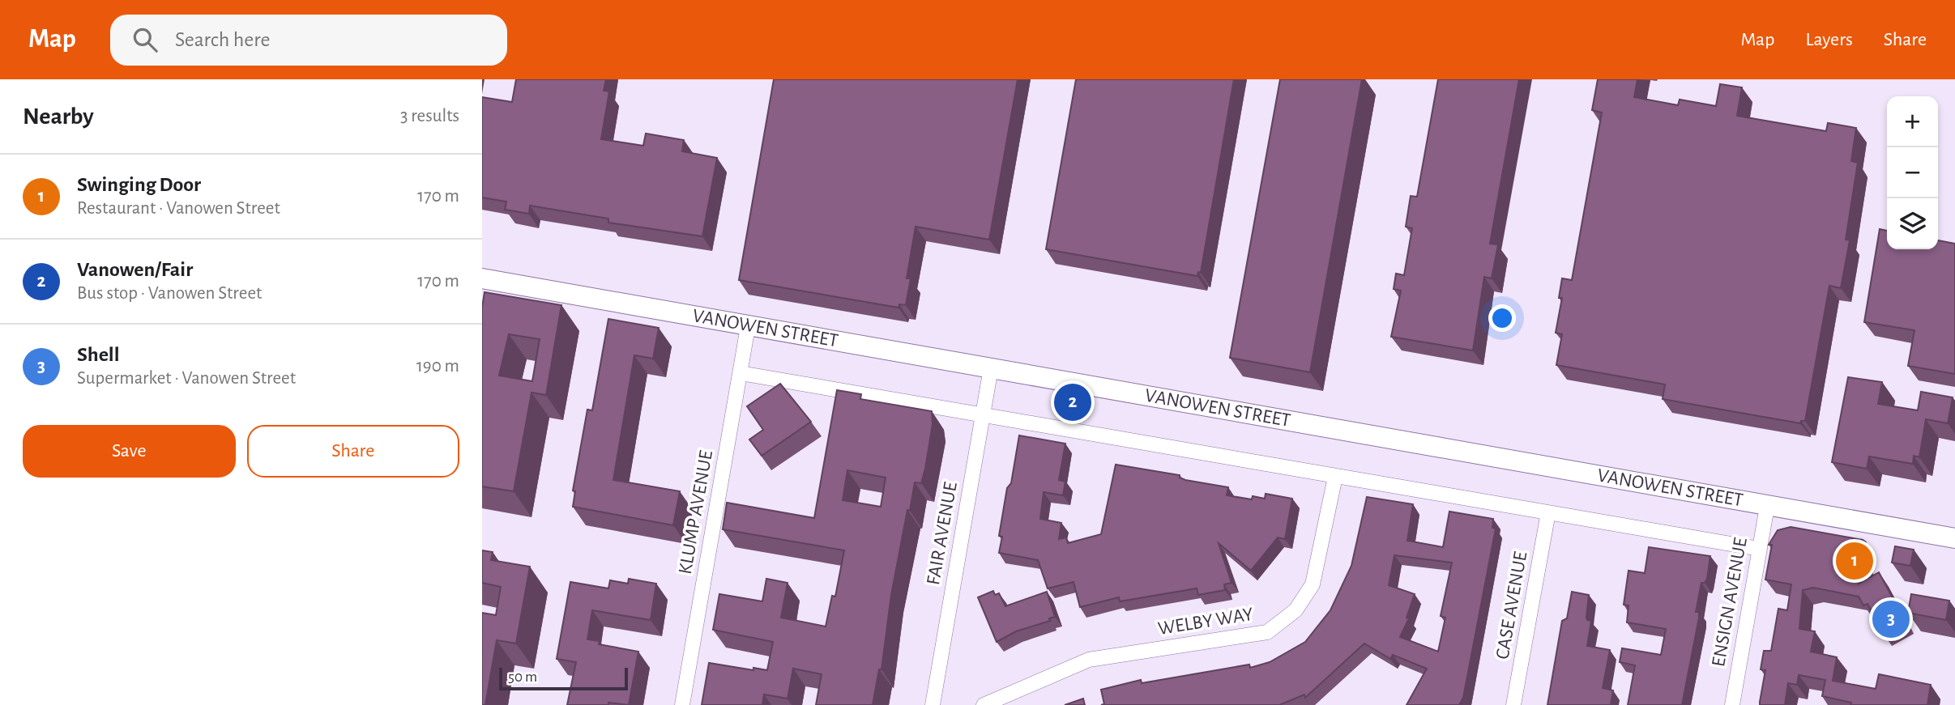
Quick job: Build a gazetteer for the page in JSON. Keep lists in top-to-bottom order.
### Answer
{
  "streets": {
    "main road": ["VANOWEN STREET"],
    "street": [
      "KLUMP AVENUE",
      "FAIR AVENUE",
      "ENSIGN AVENUE",
      "CASE AVENUE",
      "WELBY WAY"
    ]
  },
  "crossings": [
    ["VANOWEN STREET", "KLUMP AVENUE"],
    ["VANOWEN STREET", "FAIR AVENUE"],
    ["VANOWEN STREET", "ENSIGN AVENUE"]
  ],
  "scale_bar": "50 m",
  "page": {
    "header": "Map",
    "search": "Search here",
    "nav": ["Map", "Layers", "Share"],
    "heading": ["Nearby", "3 results"],
    "map_buttons": ["+", "−"],
    "list": [
      {
        "mark": "1",
        "name": "Swinging Door",
        "note": "Restaurant · Vanowen Street",
        "value": "170 m"
      },
      {
        "mark": "2",
        "name": "Vanowen/Fair",
        "note": "Bus stop · Vanowen Street",
        "value": "170 m"
      },
      {
        "mark": "3",
        "name": "Shell",
        "note": "Supermarket · Vanowen Street",
        "value": "190 m"
      }
    ],
    "pins": ["2", "1", "3"],
    "buttons": ["Save", "Share"],
    "scale": "50 m"
  }
}
